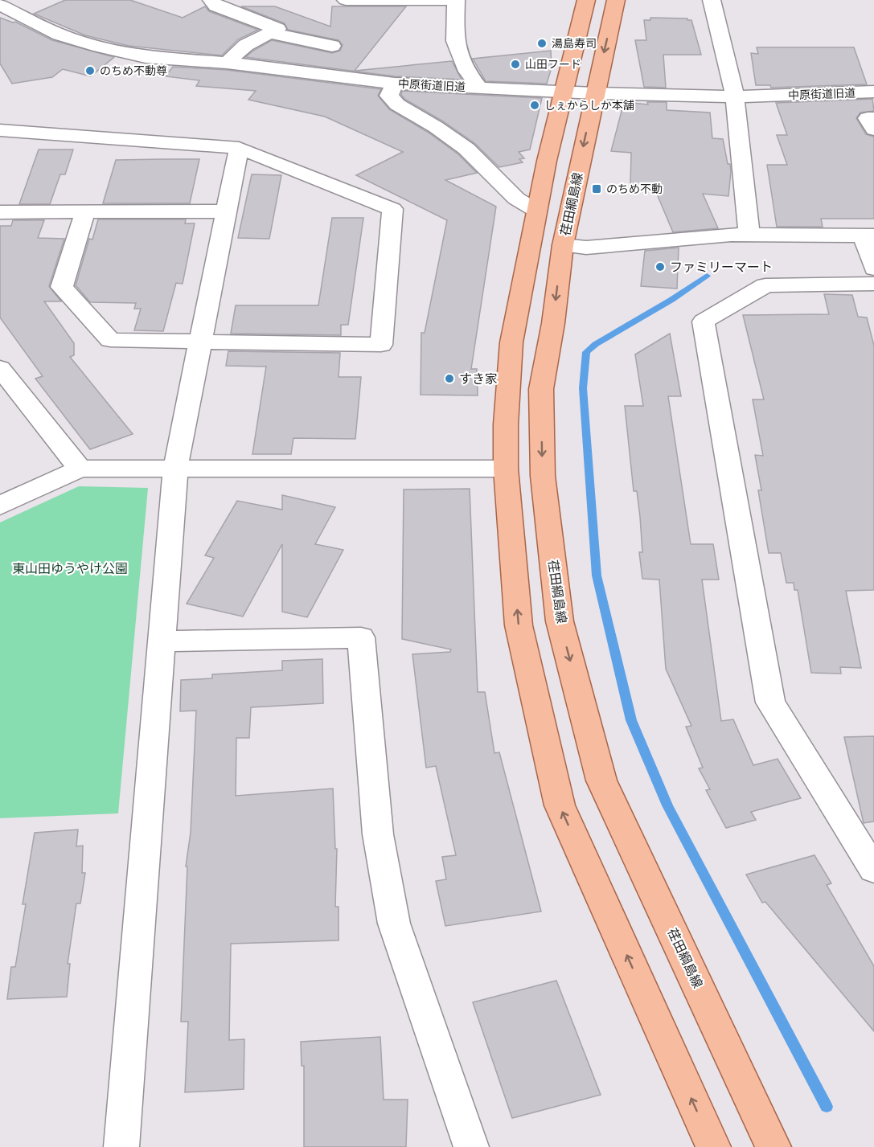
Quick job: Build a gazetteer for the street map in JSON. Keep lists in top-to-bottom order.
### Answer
{
  "streets": {
    "main road": ["荏田綱島線"],
    "street": ["中原街道旧道"]
  },
  "crossings": [
    ["中原街道旧道", "荏田綱島線"]
  ],
  "parks": ["東山田ゆうやけ公園"],
  "places": {
    "other": [
      "湯島寿司",
      "山田フード",
      "のちめ不動尊",
      "しぇからしか本舗",
      "ファミリーマート",
      "すき家"
    ],
    "transit": ["のちめ不動"]
  }
}
